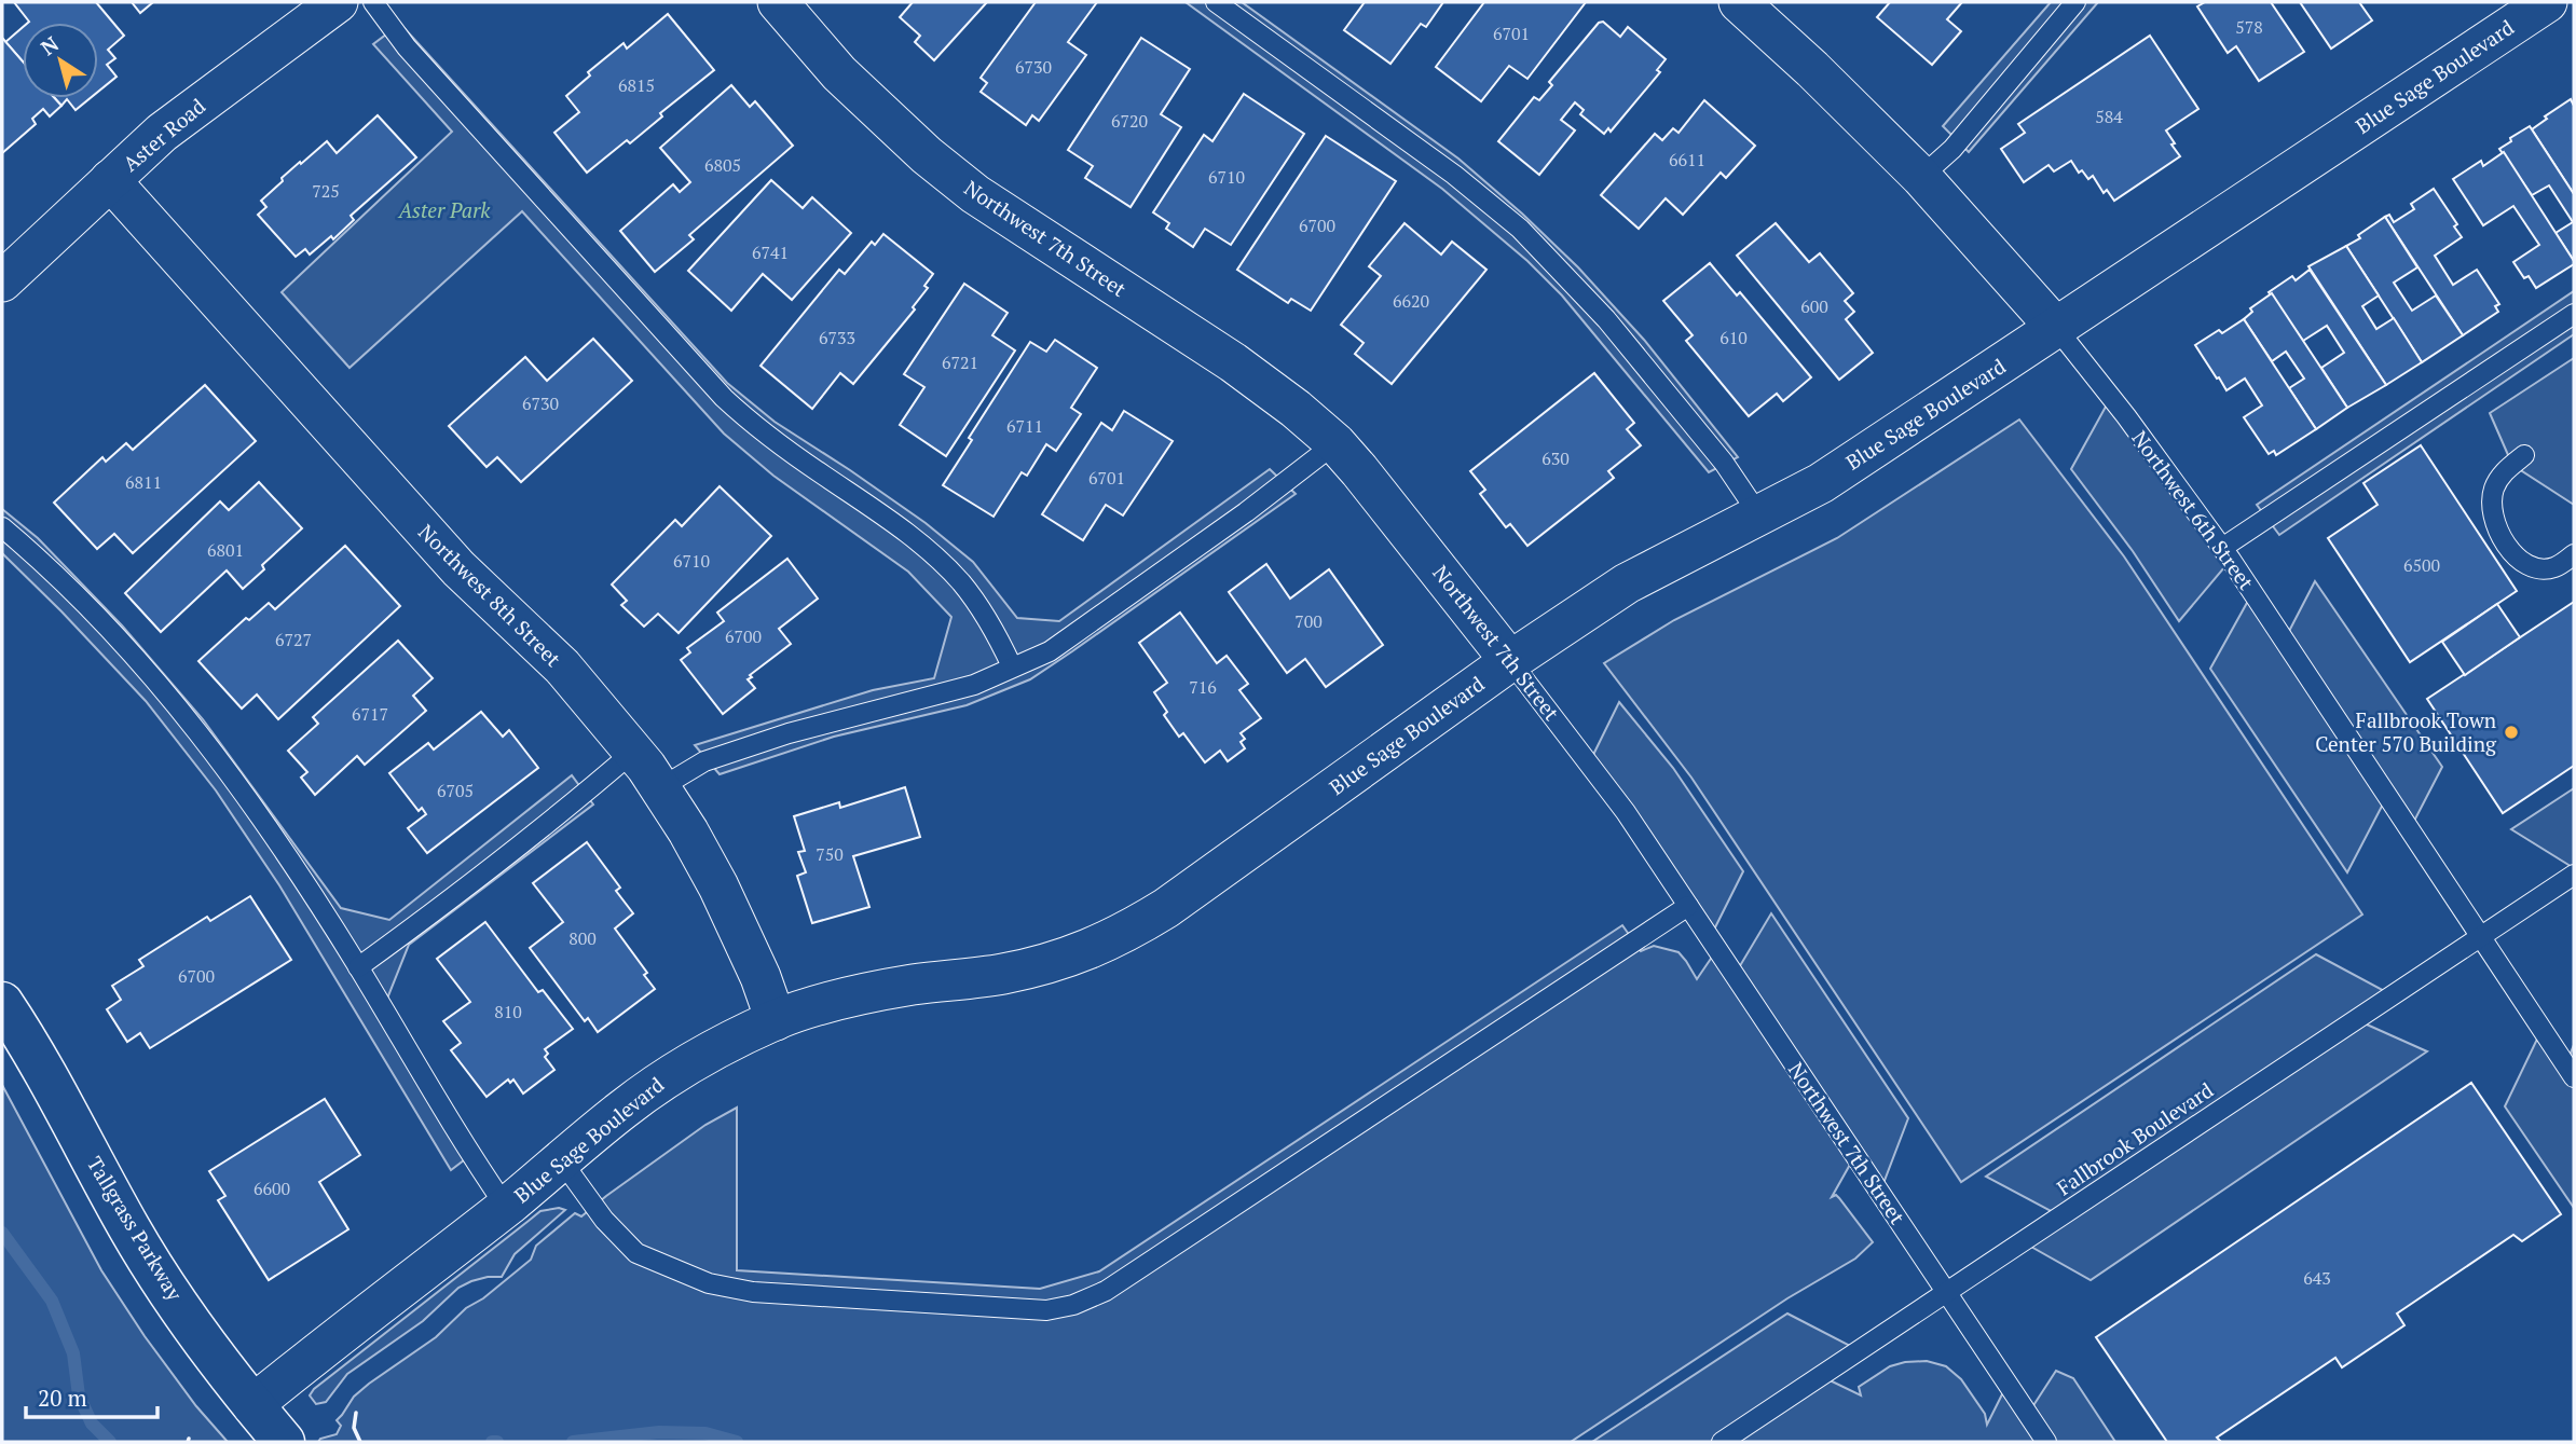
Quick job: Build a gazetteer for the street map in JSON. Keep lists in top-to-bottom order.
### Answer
{
  "streets": {
    "street": [
      "Blue Sage Boulevard",
      "Aster Road",
      "Northwest 7th Street",
      "Northwest 6th Street",
      "Northwest 8th Street",
      "Tallgrass Parkway"
    ],
    "lane": ["Fallbrook Boulevard"]
  },
  "crossings": [
    ["Blue Sage Boulevard", "Northwest 7th Street"],
    ["Blue Sage Boulevard", "Northwest 6th Street"],
    ["Blue Sage Boulevard", "Northwest 8th Street"],
    ["Blue Sage Boulevard", "Tallgrass Parkway"],
    ["Aster Road", "Northwest 8th Street"],
    ["Northwest 7th Street", "Fallbrook Boulevard"],
    ["Northwest 6th Street", "Fallbrook Boulevard"]
  ],
  "parks": ["Aster Park"],
  "places": ["Fallbrook Town Center 570 Building"],
  "house_numbers": [
    "578",
    "6701",
    "6730",
    "6815",
    "584",
    "6720",
    "6611",
    "6805",
    "6710",
    "725",
    "6700",
    "6741",
    "6620",
    "600",
    "6733",
    "610",
    "6721",
    "6730",
    "6711",
    "630",
    "6701",
    "6811",
    "6801",
    "6710",
    "6500",
    "700",
    "6700",
    "6727",
    "716",
    "6717",
    "6705",
    "750",
    "800",
    "6700",
    "810",
    "6600",
    "643"
  ],
  "scale_bar": "20 m",
  "north": "top left"
}
